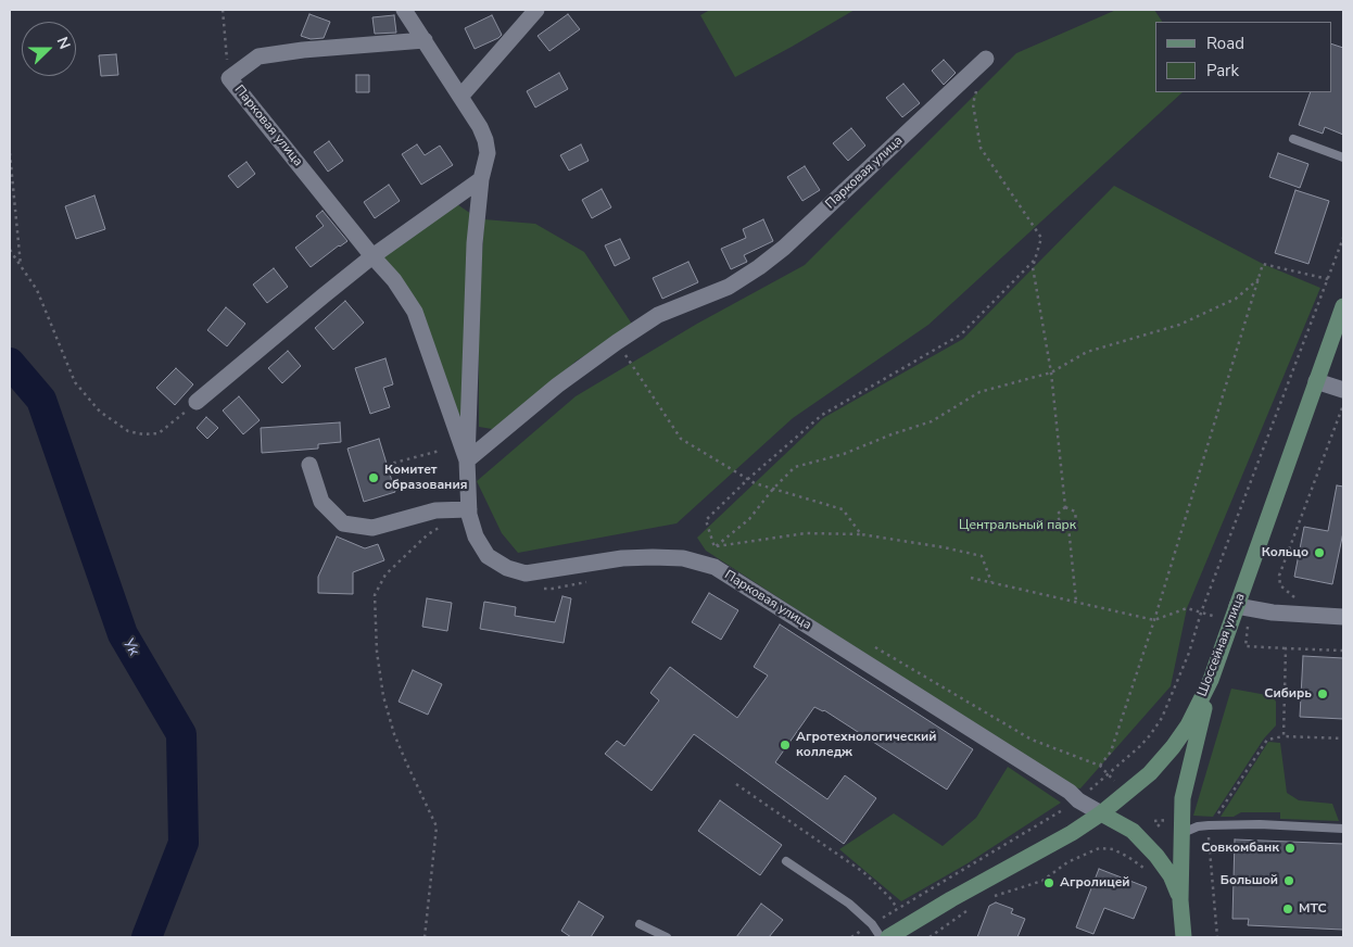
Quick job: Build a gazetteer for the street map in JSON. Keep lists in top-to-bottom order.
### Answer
{
  "streets": {
    "main road": ["Шоссейная улица"],
    "street": ["Парковая улица"]
  },
  "crossings": [
    ["Парковая улица", "Шоссейная улица"]
  ],
  "water": ["Ук"],
  "parks": ["Центральный парк"],
  "places": [
    "Комитет образования",
    "Кольцо",
    "Сибирь",
    "Агротехнологический колледж",
    "Совкомбанк",
    "Большой",
    "Агролицей",
    "МТС"
  ],
  "legend": ["Road", "Park"],
  "north": "right"
}
